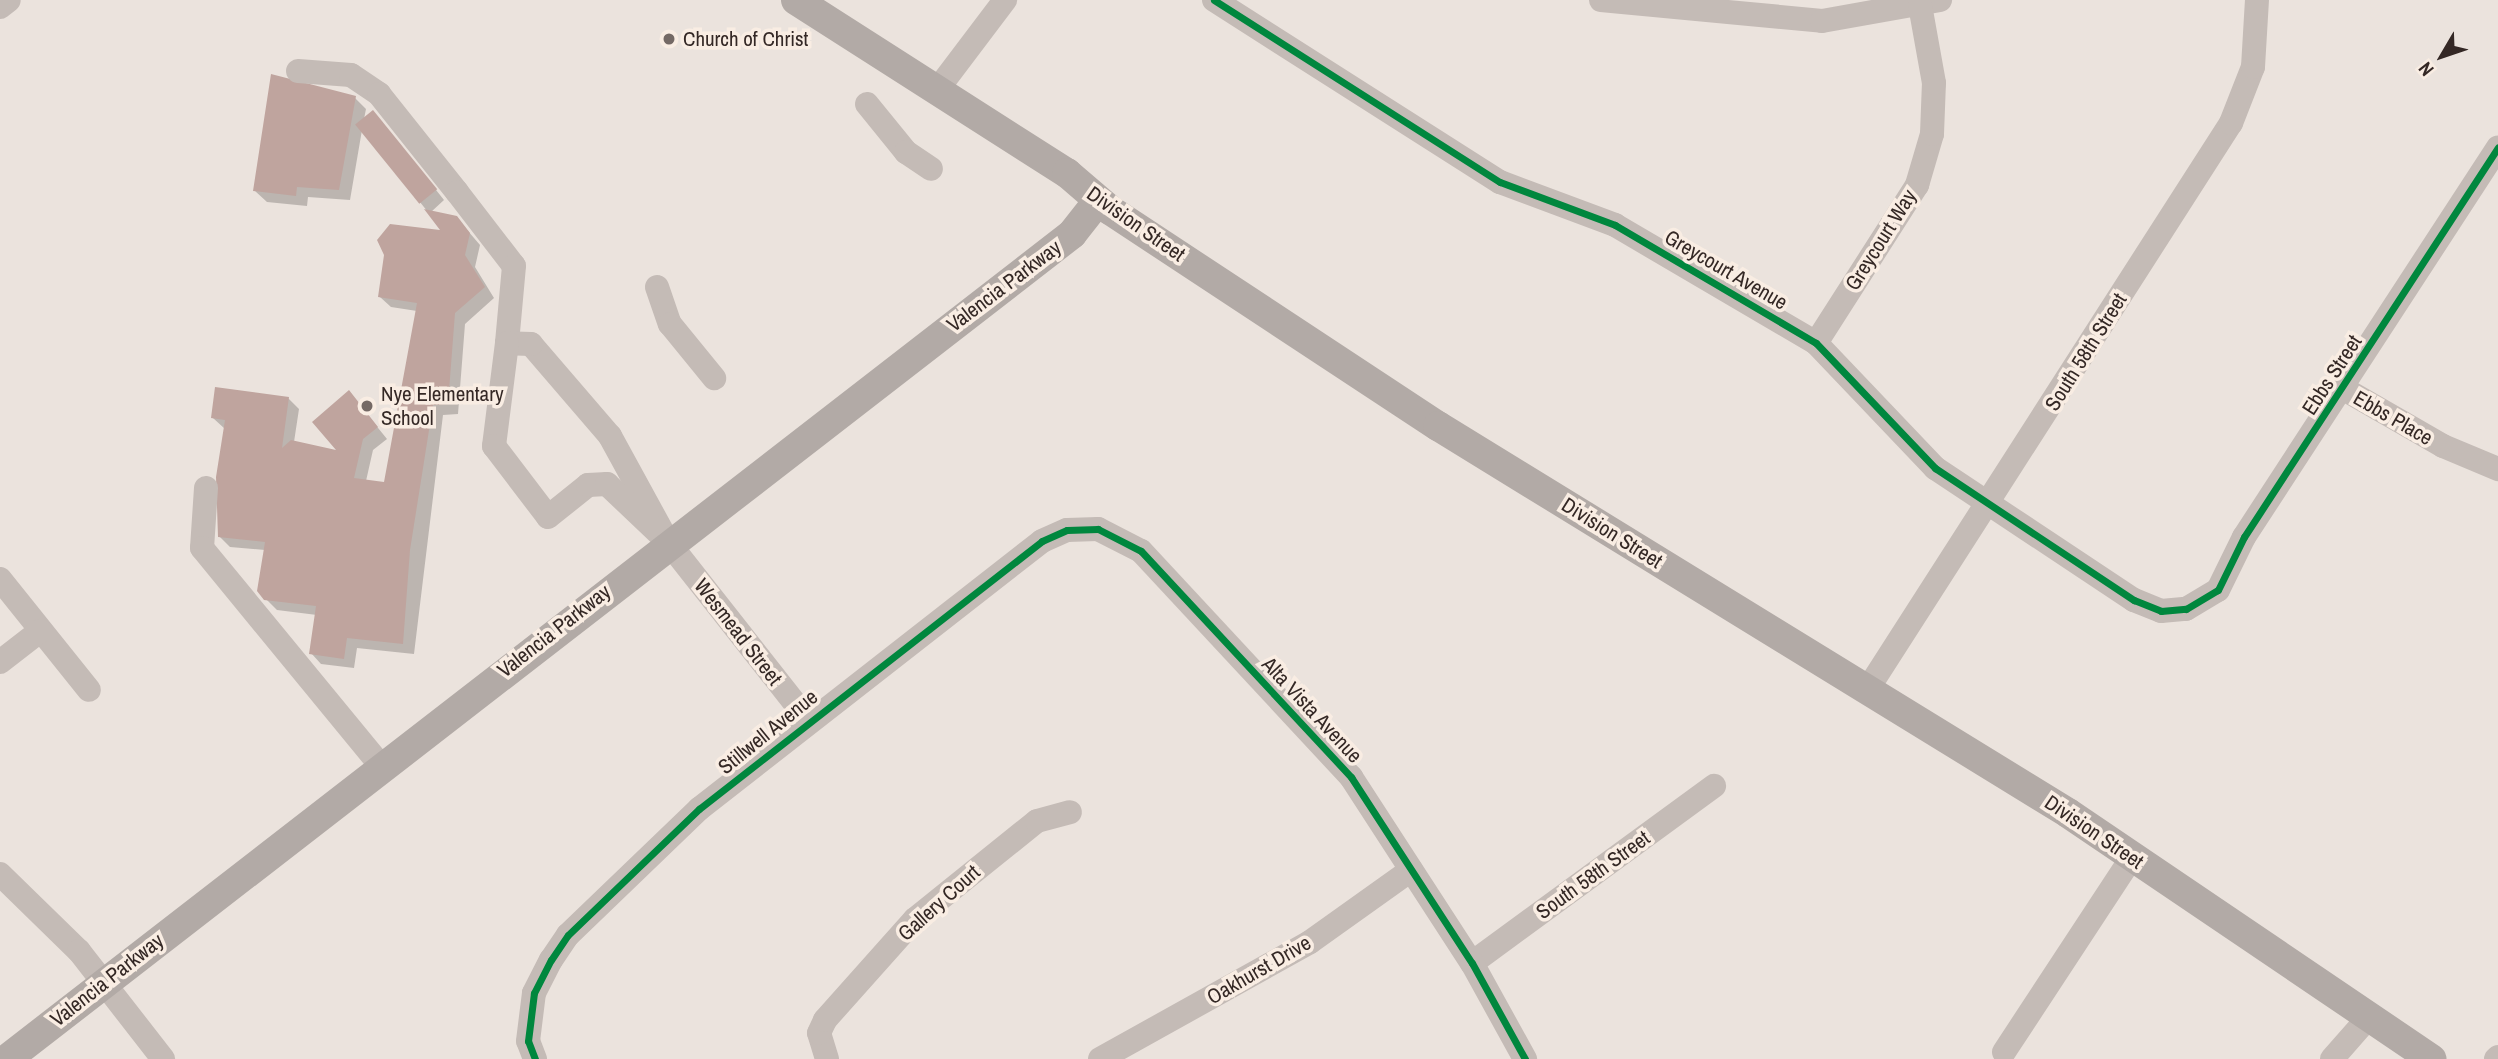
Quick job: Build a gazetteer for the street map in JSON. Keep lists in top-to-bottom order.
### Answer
{
  "streets": {
    "main road": ["Division Street", "Valencia Parkway"],
    "street": [
      "Greycourt Way",
      "Greycourt Avenue",
      "South 58th Street",
      "Ebbs Street",
      "Ebbs Place",
      "Wesmead Street",
      "Alta Vista Avenue",
      "Stillwell Avenue",
      "Gallery Court",
      "Oakhurst Drive"
    ]
  },
  "crossings": [
    ["Division Street", "Valencia Parkway"],
    ["Division Street", "South 58th Street"],
    ["Greycourt Way", "Greycourt Avenue"],
    ["Greycourt Avenue", "South 58th Street"],
    ["Greycourt Avenue", "Ebbs Street"],
    ["Valencia Parkway", "Wesmead Street"],
    ["South 58th Street", "Alta Vista Avenue"],
    ["Ebbs Street", "Ebbs Place"],
    ["Wesmead Street", "Stillwell Avenue"],
    ["Alta Vista Avenue", "Stillwell Avenue"],
    ["Alta Vista Avenue", "Oakhurst Drive"]
  ],
  "places": ["Church of Christ", "Nye Elementary School"],
  "north": "bottom left"
}
